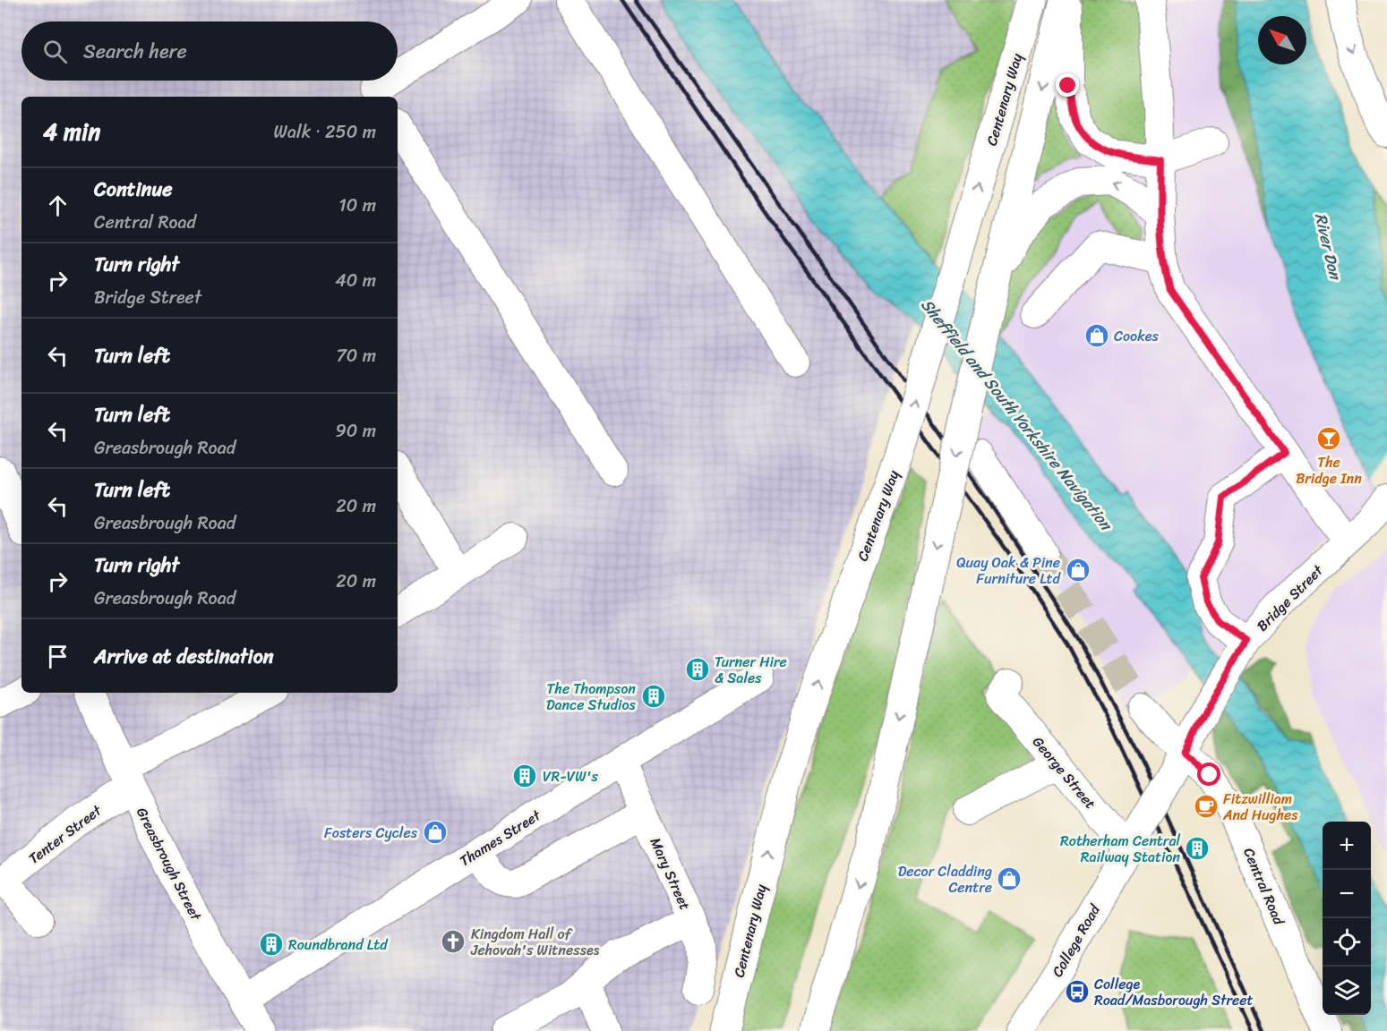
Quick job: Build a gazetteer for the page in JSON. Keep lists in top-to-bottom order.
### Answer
{
  "streets": {
    "main road": ["Centenary Way", "Greasbrough Street"],
    "street": [
      "Bridge Street",
      "George Street",
      "Tenter Street",
      "Thames Street",
      "Mary Street",
      "Central Road",
      "College Road"
    ]
  },
  "crossings": [
    ["Bridge Street", "George Street"],
    ["Bridge Street", "Central Road"],
    ["Bridge Street", "College Road"],
    ["George Street", "College Road"],
    ["Tenter Street", "Greasbrough Street"],
    ["Thames Street", "Greasbrough Street"],
    ["Thames Street", "Mary Street"]
  ],
  "water": ["River Don", "Sheffield and South Yorkshire Navigation"],
  "places": {
    "shop": [
      "Cookes",
      "Quay Oak & Pine Furniture Ltd",
      "Fosters Cycles",
      "Decor Cladding Centre"
    ],
    "bar": ["The Bridge Inn"],
    "building": [
      "Turner Hire & Sales",
      "The Thompson Dance Studios",
      "VR-VW's",
      "Rotherham Central Railway Station",
      "Roundbrand Ltd"
    ],
    "cafe": ["Fitzwilliam And Hughes"],
    "church": ["Kingdom Hall of Jehovah's Witnesses"],
    "bus stop": ["College Road/Masborough Street"]
  },
  "north": "top left",
  "page": {
    "search": "Search here",
    "heading": ["4 min", "Walk · 250 m"],
    "list": [
      ["Continue", "Central Road", "10 m"],
      ["Turn right", "Bridge Street", "40 m"],
      ["Turn left", "70 m"],
      ["Turn left", "Greasbrough Road", "90 m"],
      ["Turn left", "Greasbrough Road", "20 m"],
      ["Turn right", "Greasbrough Road", "20 m"],
      "Arrive at destination"
    ],
    "map_buttons": ["+", "−"]
  }
}
